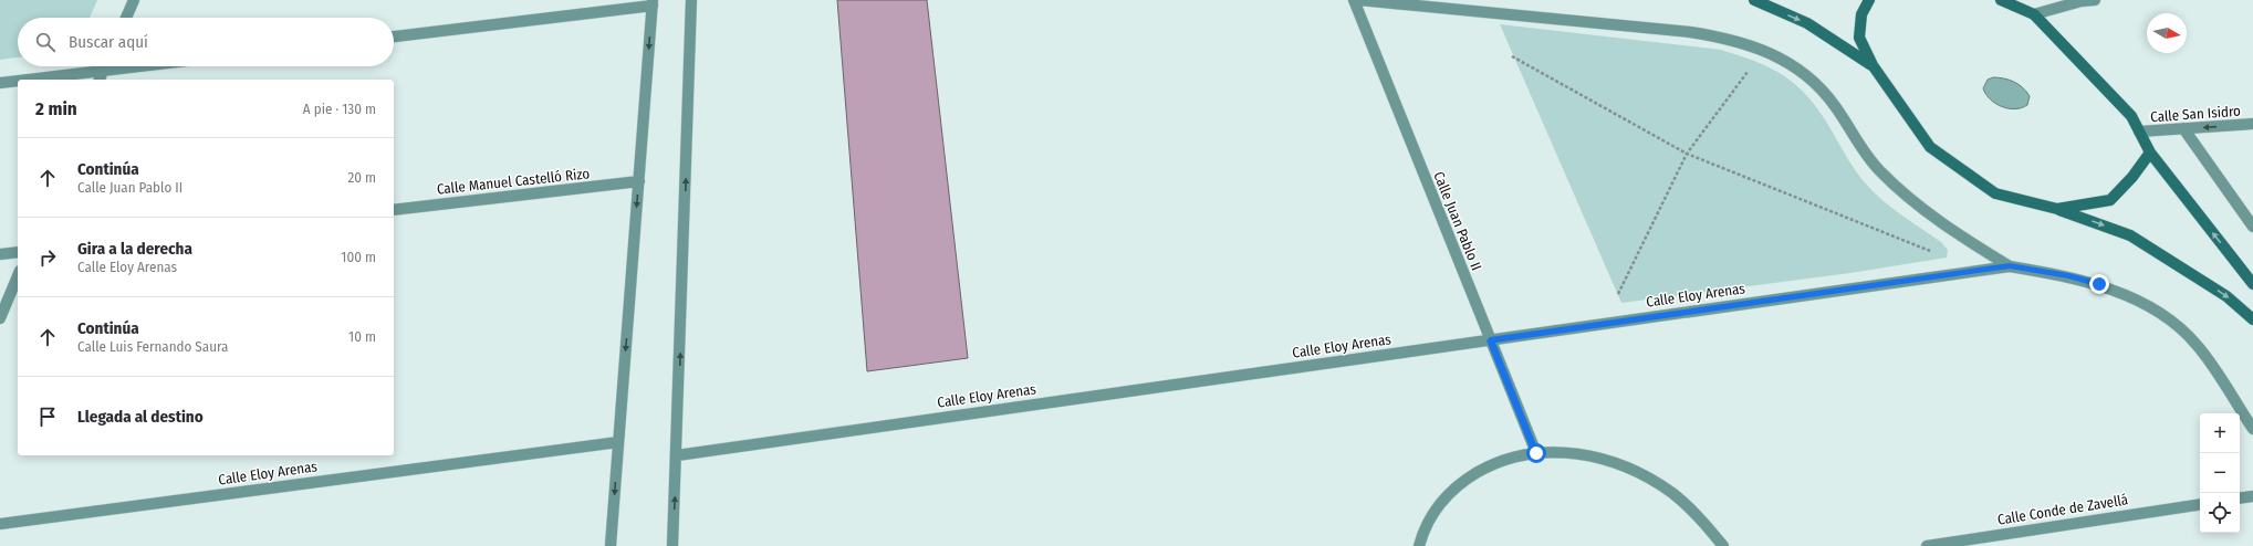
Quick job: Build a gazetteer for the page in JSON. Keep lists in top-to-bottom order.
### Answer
{
  "streets": {
    "street": [
      "Calle San Isidro",
      "Calle Manuel Castelló Rizo",
      "Calle Juan Pablo II",
      "Calle Eloy Arenas",
      "Calle Conde de Zavellá"
    ]
  },
  "crossings": [
    ["Calle Juan Pablo II", "Calle Eloy Arenas"]
  ],
  "one_way": ["Calle San Isidro"],
  "north": "right",
  "page": {
    "search": "Buscar aquí",
    "heading": ["2 min", "A pie · 130 m"],
    "list": [
      ["Continúa", "Calle Juan Pablo II", "20 m"],
      ["Gira a la derecha", "Calle Eloy Arenas", "100 m"],
      ["Continúa", "Calle Luis Fernando Saura", "10 m"],
      "Llegada al destino"
    ],
    "map_buttons": ["+", "−"]
  }
}
